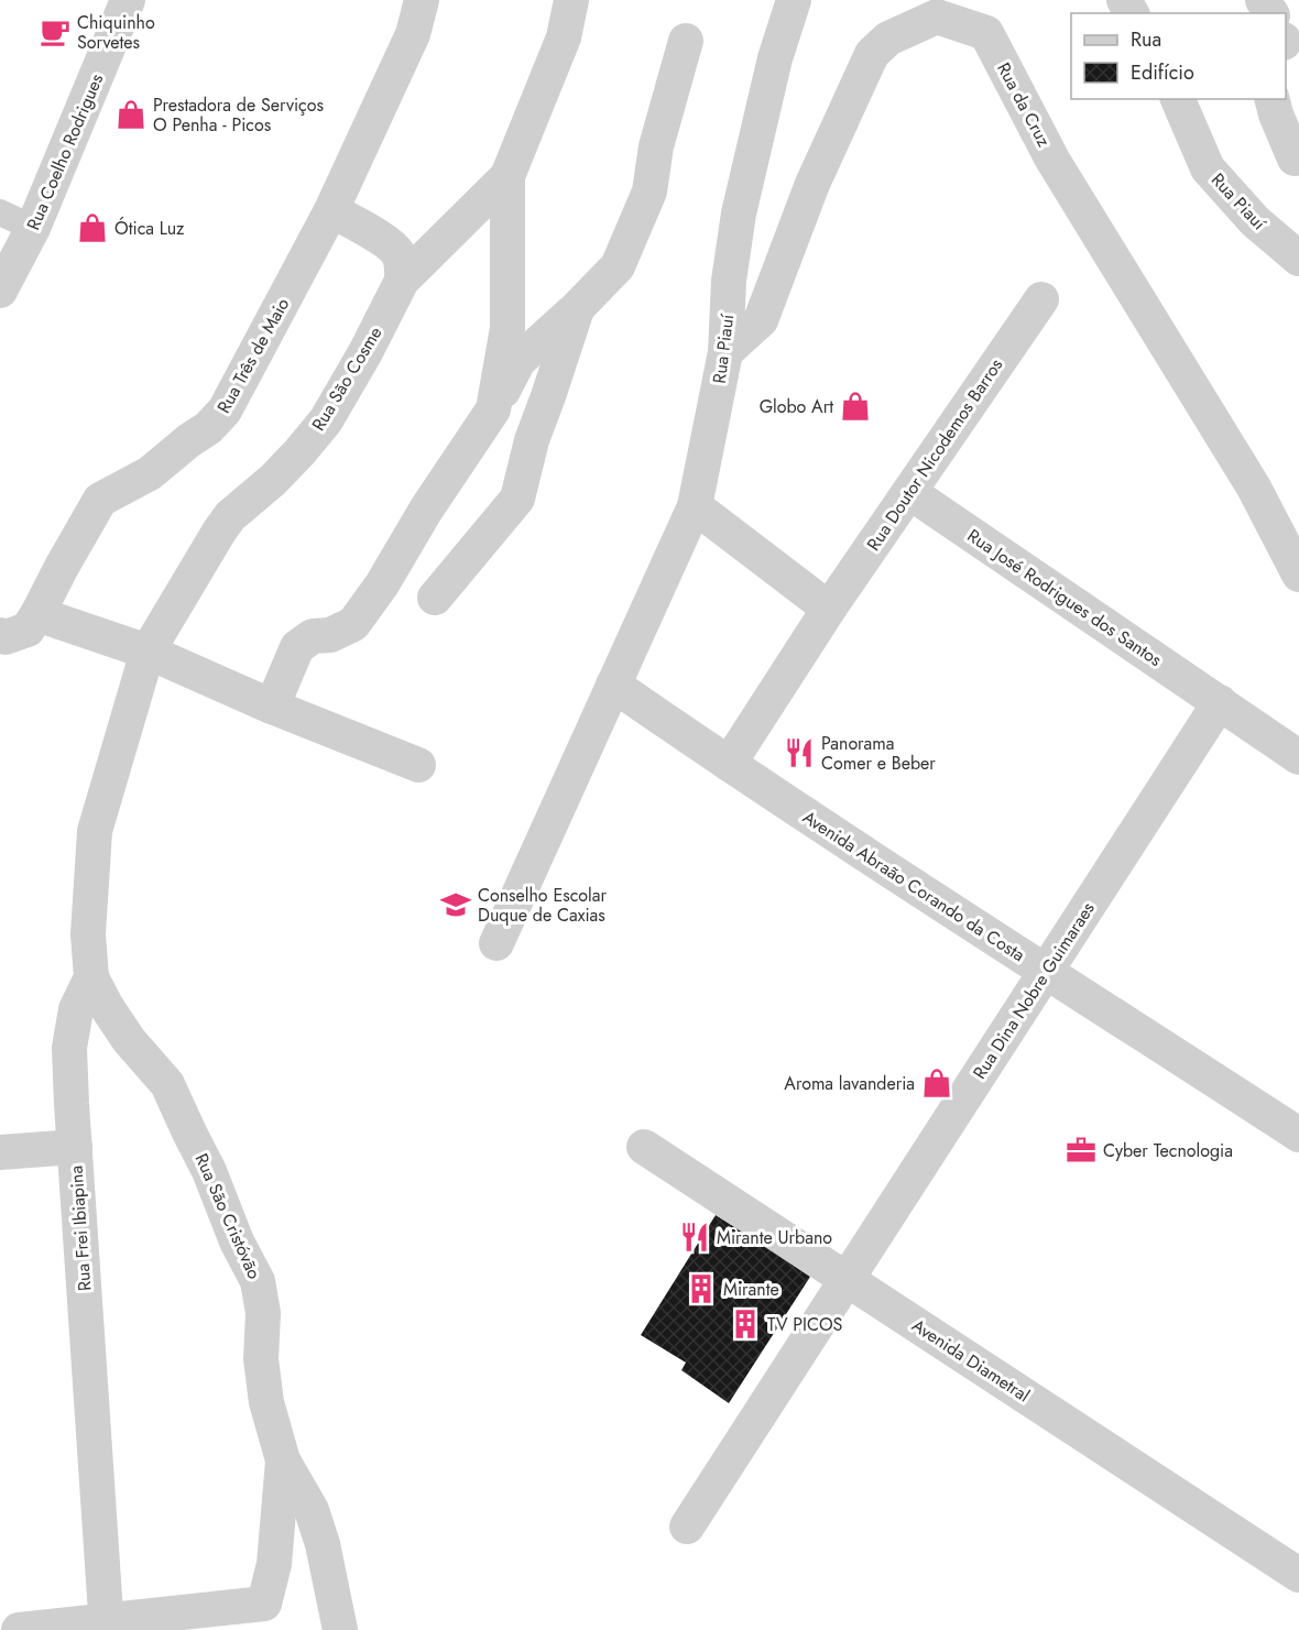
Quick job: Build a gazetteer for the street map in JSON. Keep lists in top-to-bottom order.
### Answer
{
  "streets": {
    "street": [
      "Rua da Cruz",
      "Rua Coelho Rodrigues",
      "Rua Piauí",
      "Rua Três de Maio",
      "Rua São Cosme",
      "Rua Doutor Nicodemos Barros",
      "Rua José Rodrigues dos Santos",
      "Avenida Abraão Corando da Costa",
      "Rua Dina Nobre Guimaraes",
      "Rua São Cristóvão",
      "Rua Frei Ibiapina",
      "Avenida Diametral"
    ]
  },
  "crossings": [
    ["Rua da Cruz", "Rua Piauí"],
    ["Rua Piauí", "Avenida Abraão Corando da Costa"],
    ["Rua São Cosme", "Rua São Cristóvão"],
    ["Rua São Cosme", "Rua Frei Ibiapina"],
    ["Rua Doutor Nicodemos Barros", "Rua José Rodrigues dos Santos"],
    ["Rua Doutor Nicodemos Barros", "Avenida Abraão Corando da Costa"],
    ["Rua José Rodrigues dos Santos", "Rua Dina Nobre Guimaraes"],
    ["Avenida Abraão Corando da Costa", "Rua Dina Nobre Guimaraes"],
    ["Rua Dina Nobre Guimaraes", "Avenida Diametral"],
    ["Rua São Cristóvão", "Rua Frei Ibiapina"]
  ],
  "places": {
    "cafe": ["Chiquinho Sorvetes"],
    "shop": [
      "Prestadora de Serviços O Penha - Picos",
      "Ótica Luz",
      "Globo Art",
      "Aroma lavanderia"
    ],
    "restaurant": ["Panorama Comer e Beber", "Mirante Urbano"],
    "school or university": ["Conselho Escolar Duque de Caxias"],
    "office": ["Cyber Tecnologia"],
    "building": ["Mirante", "TV PICOS"]
  },
  "legend": ["Rua", "Edifício"]
}
